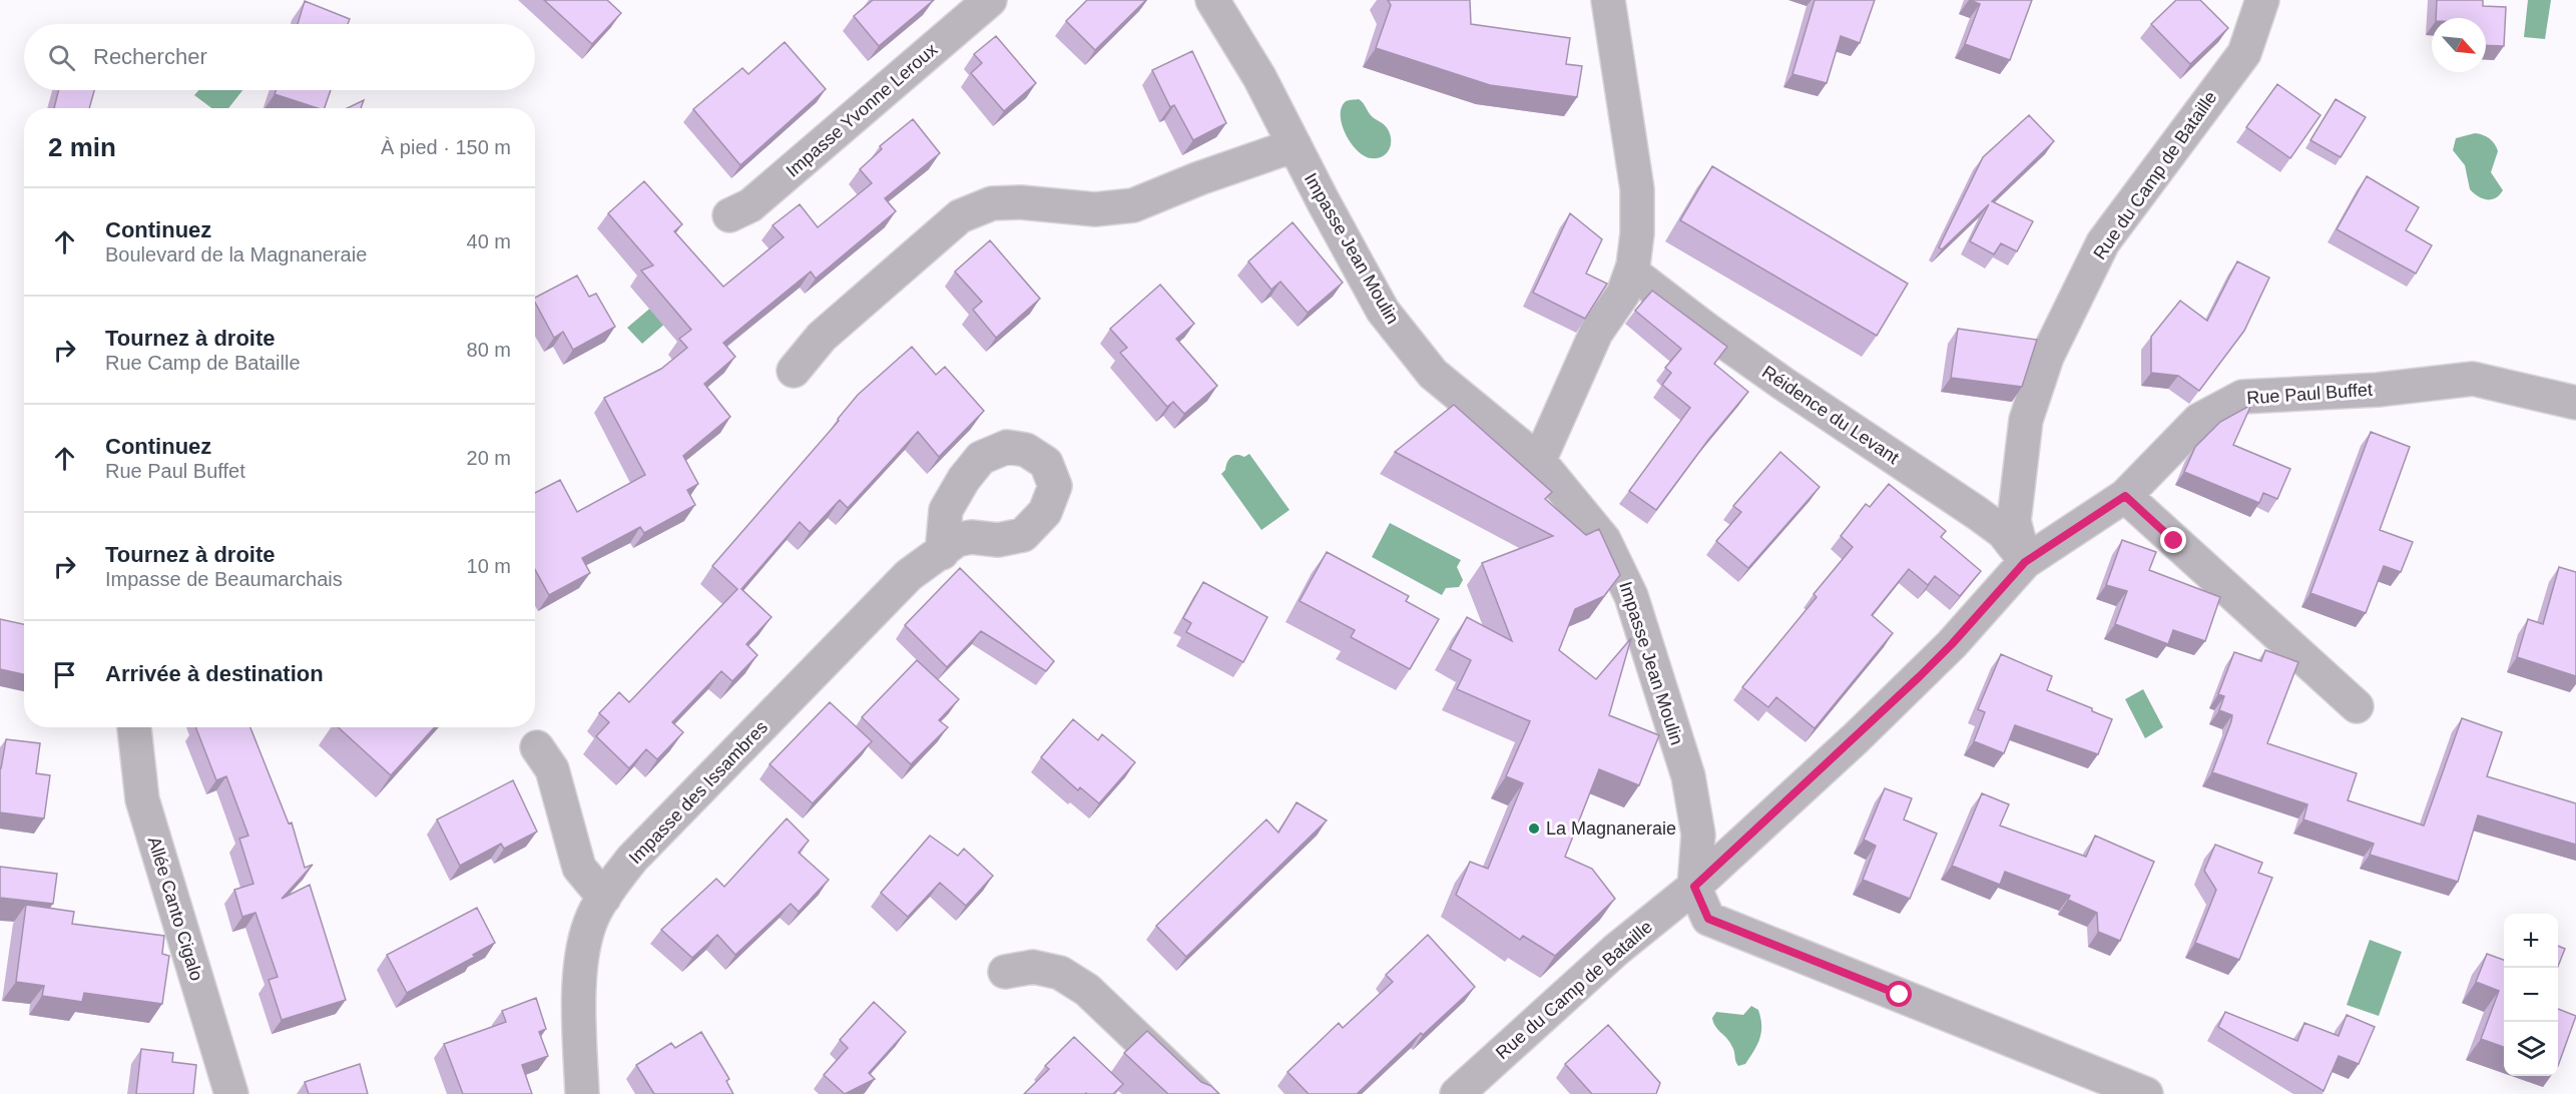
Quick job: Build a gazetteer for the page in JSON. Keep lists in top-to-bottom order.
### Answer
{
  "streets": {
    "street": [
      "Impasse Yvonne Leroux",
      "Rue du Camp de Bataille",
      "Impasse Jean Moulin",
      "Rue Paul Buffet",
      "Réidence du Levant",
      "Impasse des Issambres",
      "Allée Canto Cigalo"
    ]
  },
  "crossings": [
    ["Rue du Camp de Bataille", "Impasse Jean Moulin"],
    ["Rue du Camp de Bataille", "Rue Paul Buffet"],
    ["Rue du Camp de Bataille", "Réidence du Levant"],
    ["Rue Paul Buffet", "Réidence du Levant"]
  ],
  "places": ["La Magnaneraie"],
  "north": "bottom right",
  "page": {
    "search": "Rechercher",
    "heading": ["2 min", "À pied · 150 m"],
    "list": [
      ["Continuez", "Boulevard de la Magnaneraie", "40 m"],
      ["Tournez à droite", "Rue Camp de Bataille", "80 m"],
      ["Continuez", "Rue Paul Buffet", "20 m"],
      ["Tournez à droite", "Impasse de Beaumarchais", "10 m"],
      "Arrivée à destination"
    ],
    "map_buttons": ["+", "−"]
  }
}
